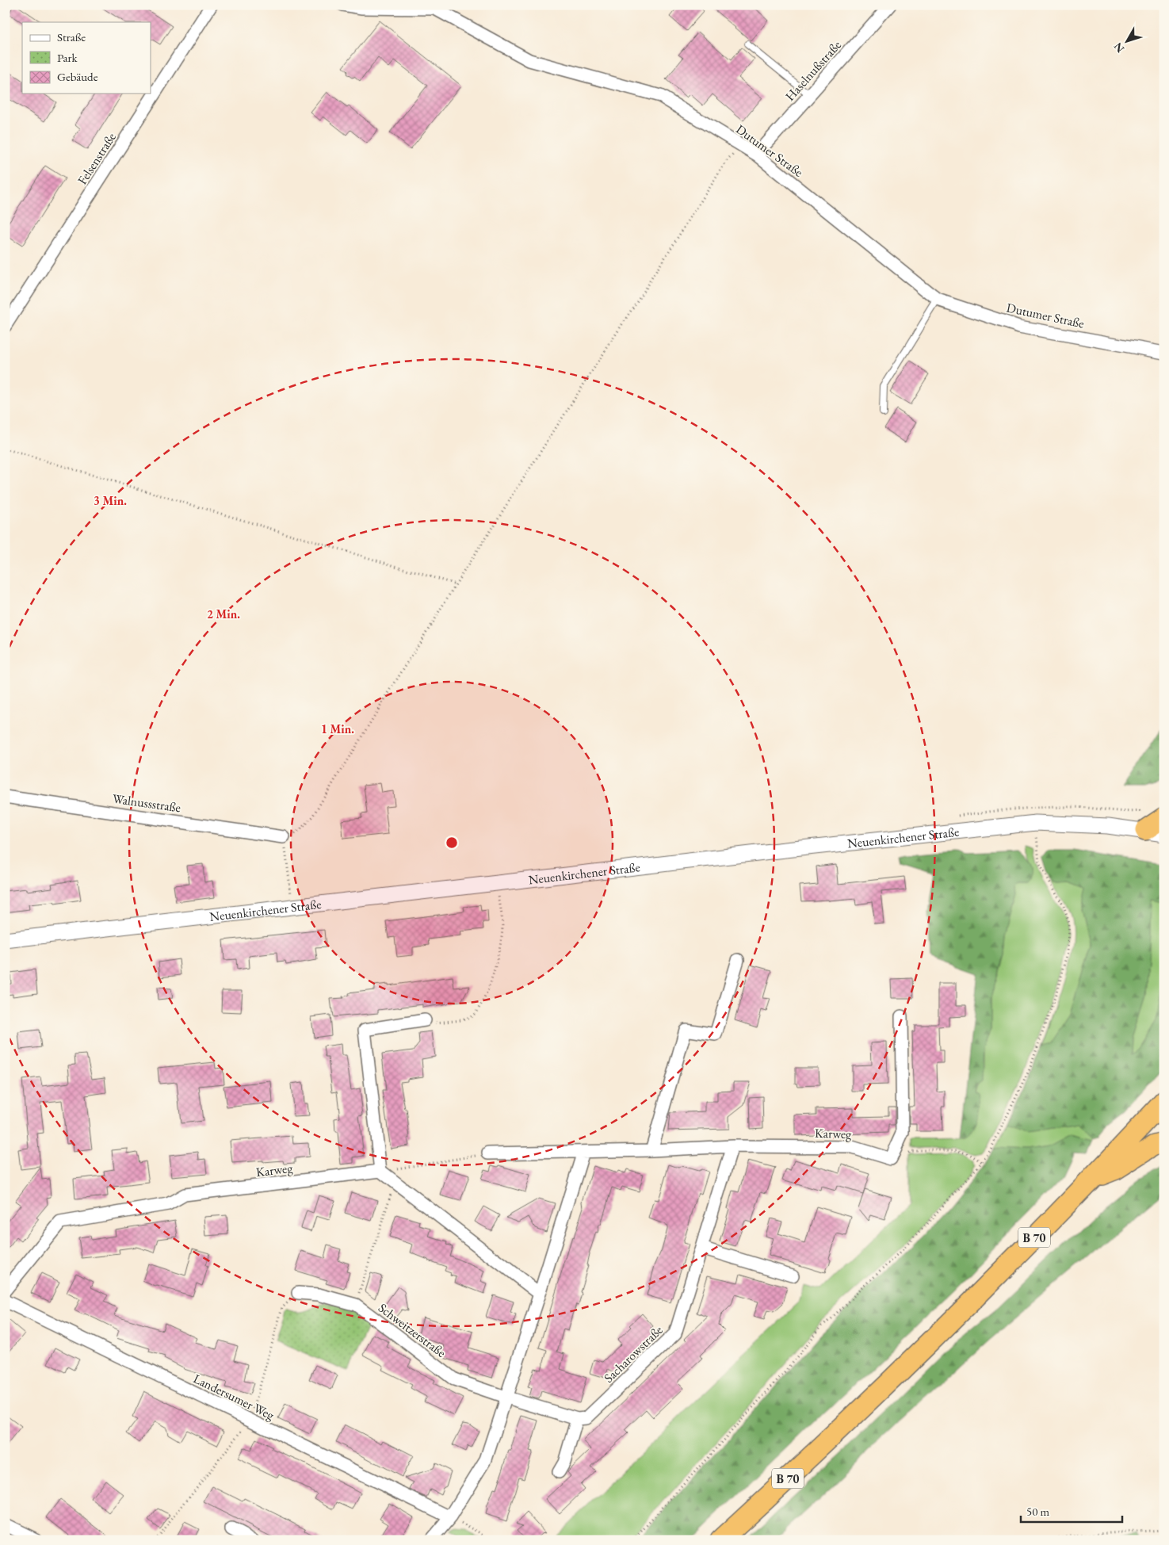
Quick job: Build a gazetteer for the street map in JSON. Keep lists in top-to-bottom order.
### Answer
{
  "streets": {
    "highway": ["B 70"],
    "street": [
      "Haselnußstraße",
      "Dutumer Straße",
      "Felsenstraße",
      "Walnussstraße",
      "Neuenkirchener Straße",
      "Karweg",
      "Schweitzerstraße",
      "Sacharowstraße",
      "Landersumer Weg"
    ]
  },
  "crossings": [
    ["Haselnußstraße", "Dutumer Straße"],
    ["Karweg", "Sacharowstraße"]
  ],
  "legend": ["Straße", "Park", "Gebäude"],
  "scale_bar": "50 m",
  "north": "bottom left",
  "rings": ["3 Min.", "2 Min.", "1 Min."]
}
